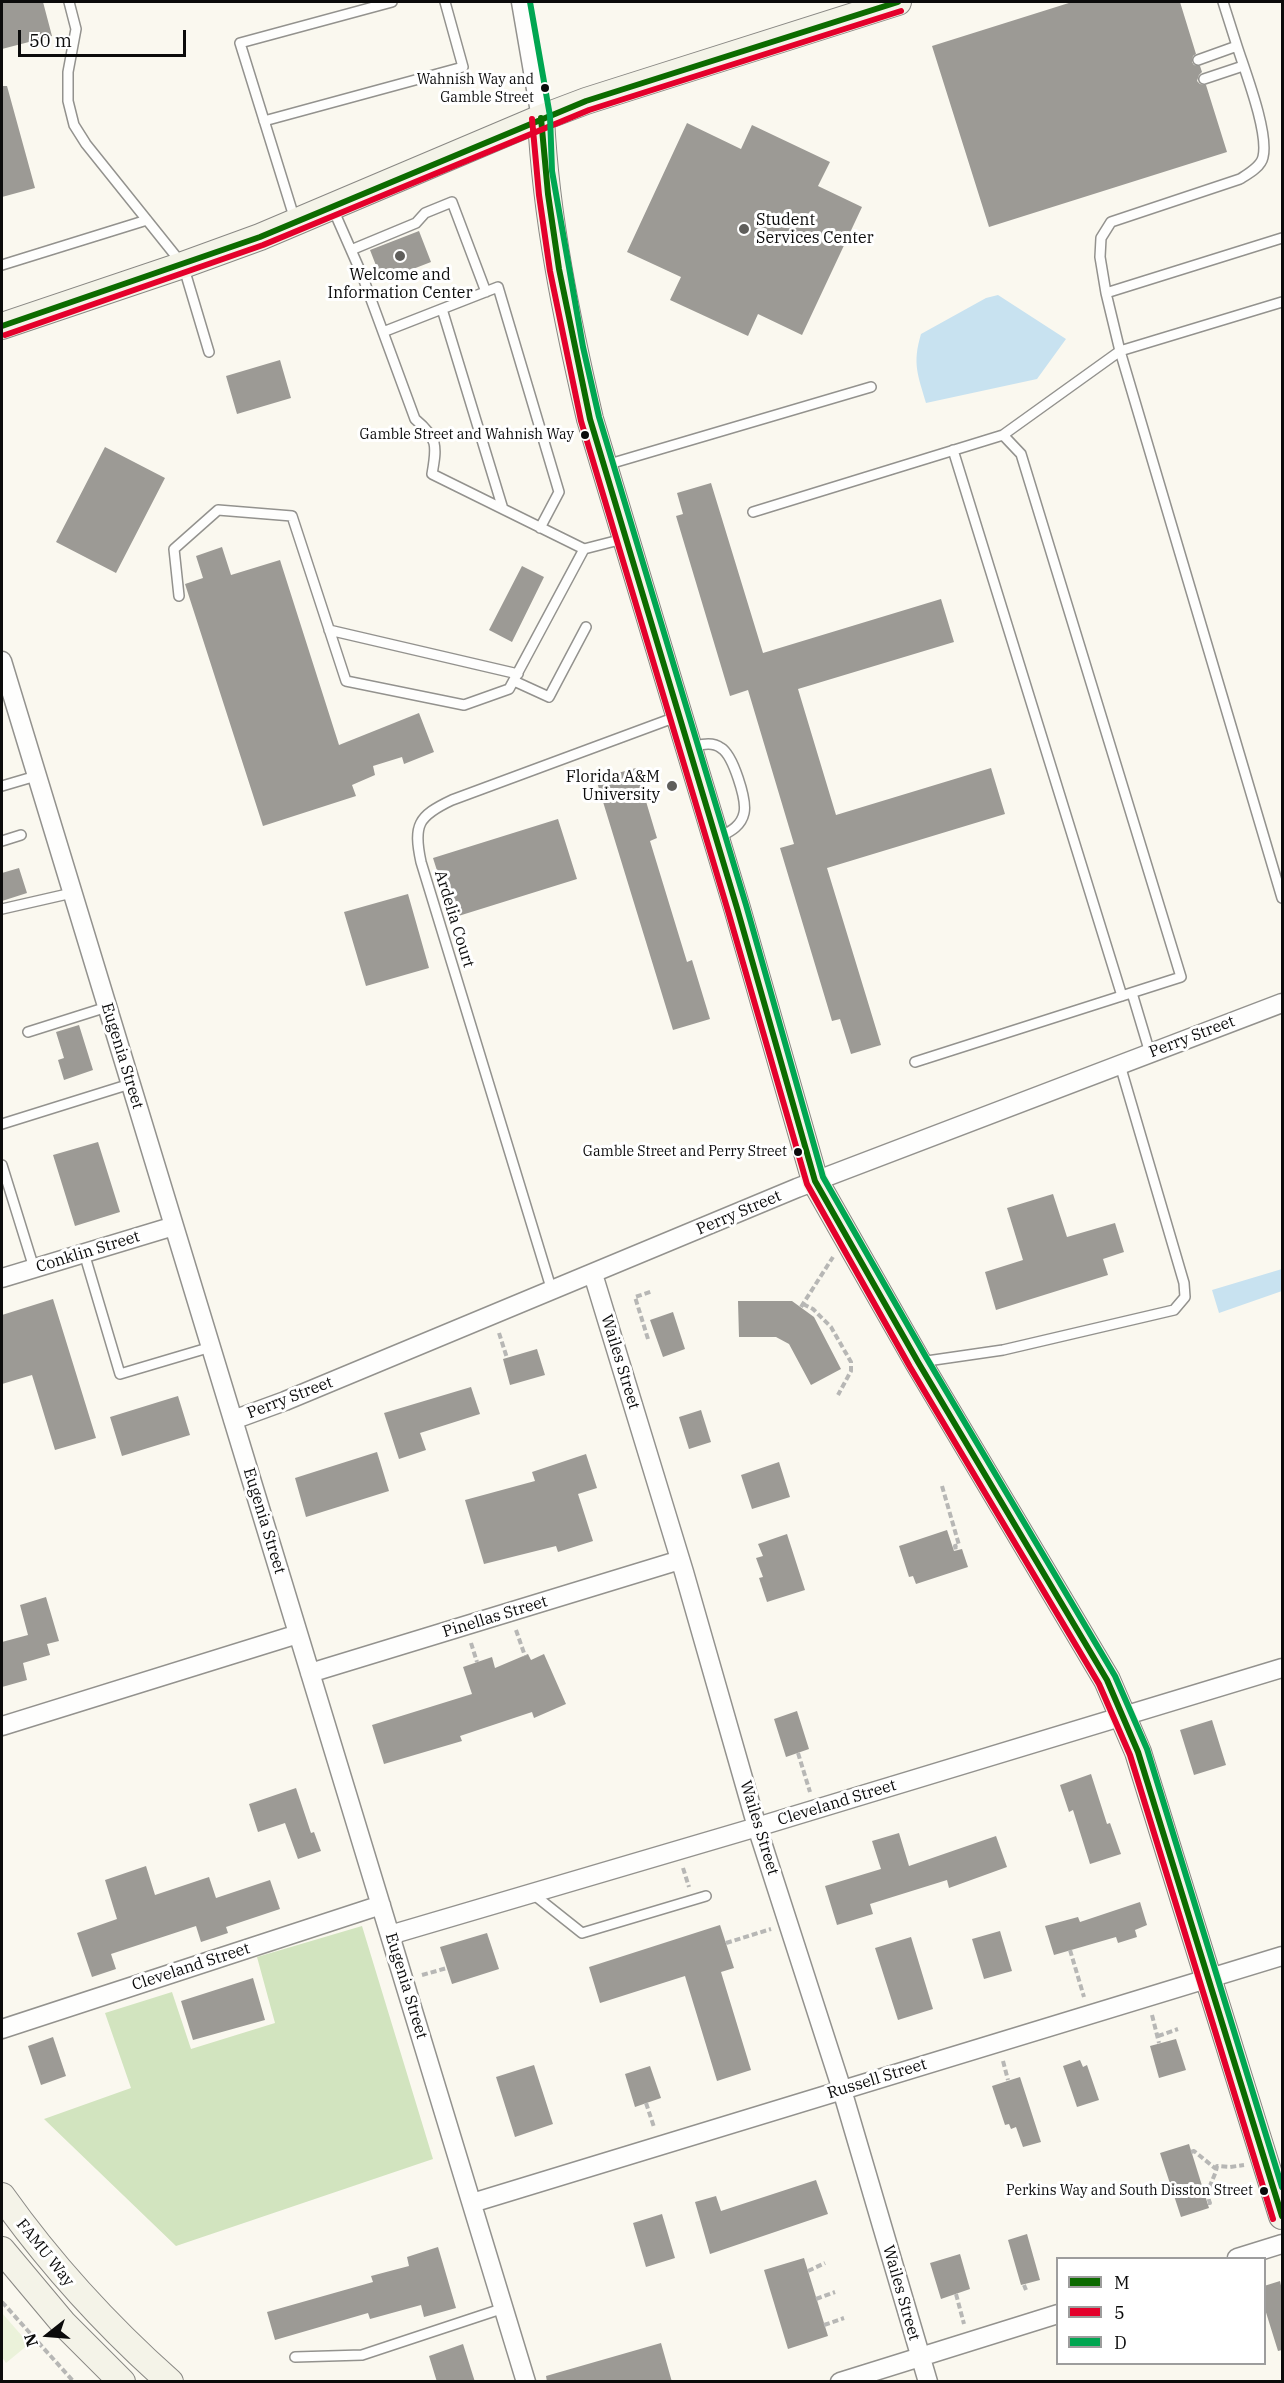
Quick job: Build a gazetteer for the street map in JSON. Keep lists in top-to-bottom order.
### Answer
{
  "streets": {
    "street": [
      "Perry Street",
      "Eugenia Street",
      "Conklin Street",
      "Wailes Street",
      "Pinellas Street",
      "Cleveland Street",
      "Russell Street",
      "FAMU Way"
    ],
    "lane": ["Ardelia Court"]
  },
  "crossings": [
    ["Ardelia Court", "Perry Street"],
    ["Perry Street", "Eugenia Street"],
    ["Perry Street", "Wailes Street"],
    ["Eugenia Street", "Conklin Street"],
    ["Eugenia Street", "Pinellas Street"],
    ["Eugenia Street", "Cleveland Street"],
    ["Eugenia Street", "Russell Street"],
    ["Wailes Street", "Pinellas Street"],
    ["Wailes Street", "Cleveland Street"],
    ["Wailes Street", "Russell Street"]
  ],
  "places": [
    "Wahnish Way and Gamble Street",
    "Student Services Center",
    "Welcome and Information Center",
    "Gamble Street and Wahnish Way",
    "Florida A&M University",
    "Gamble Street and Perry Street",
    "Perkins Way and South Disston Street"
  ],
  "lines": ["transit line M", "transit line D", "transit line 5"],
  "legend": ["M", "5", "D"],
  "scale_bar": "50 m",
  "north": "left"
}
